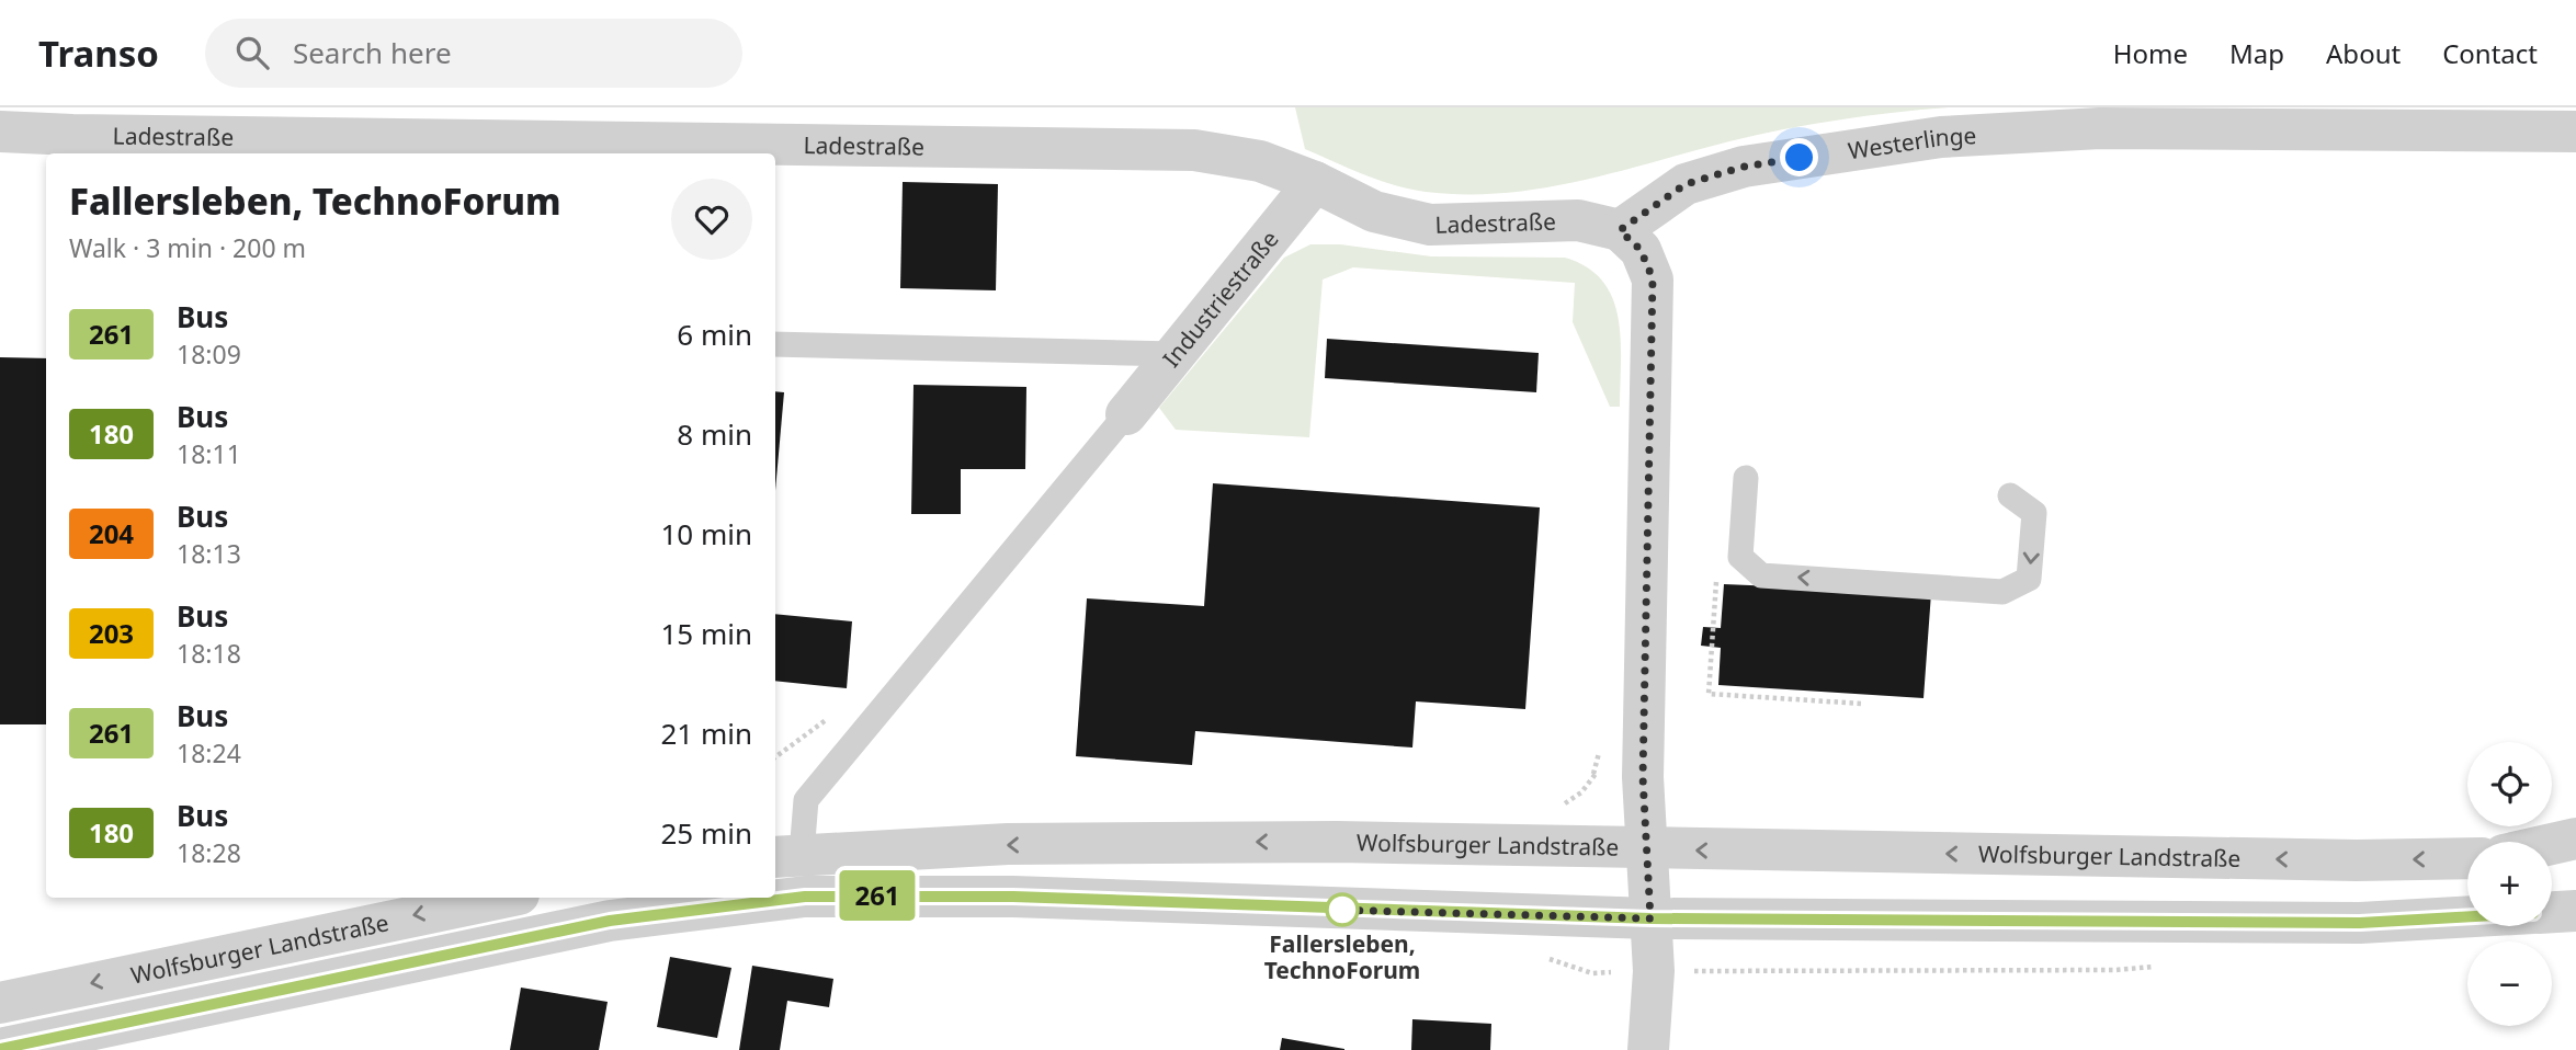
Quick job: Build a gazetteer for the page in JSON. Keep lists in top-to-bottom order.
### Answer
{
  "streets": {
    "street": [
      "Ladestraße",
      "Westerlinge",
      "Industriestraße",
      "Wolfsburger Landstraße"
    ]
  },
  "crossings": [
    ["Ladestraße", "Westerlinge"],
    ["Ladestraße", "Industriestraße"]
  ],
  "places": ["Fallersleben, TechnoForum"],
  "lines": ["bus line 261"],
  "page": {
    "header": "Transo",
    "search": "Search here",
    "nav": [
      "Home",
      "Map",
      "About",
      "Contact"
    ],
    "on_map": "261",
    "heading": ["Fallersleben, TechnoForum", "Walk · 3 min · 200 m"],
    "list": [
      {
        "mark": "261",
        "name": "Bus",
        "note": "18:09",
        "value": "6 min"
      },
      {
        "mark": "180",
        "name": "Bus",
        "note": "18:11",
        "value": "8 min"
      },
      {
        "mark": "204",
        "name": "Bus",
        "note": "18:13",
        "value": "10 min"
      },
      {
        "mark": "203",
        "name": "Bus",
        "note": "18:18",
        "value": "15 min"
      },
      {
        "mark": "261",
        "name": "Bus",
        "note": "18:24",
        "value": "21 min"
      },
      {
        "mark": "180",
        "name": "Bus",
        "note": "18:28",
        "value": "25 min"
      }
    ],
    "map_buttons": ["+", "−"]
  }
}
